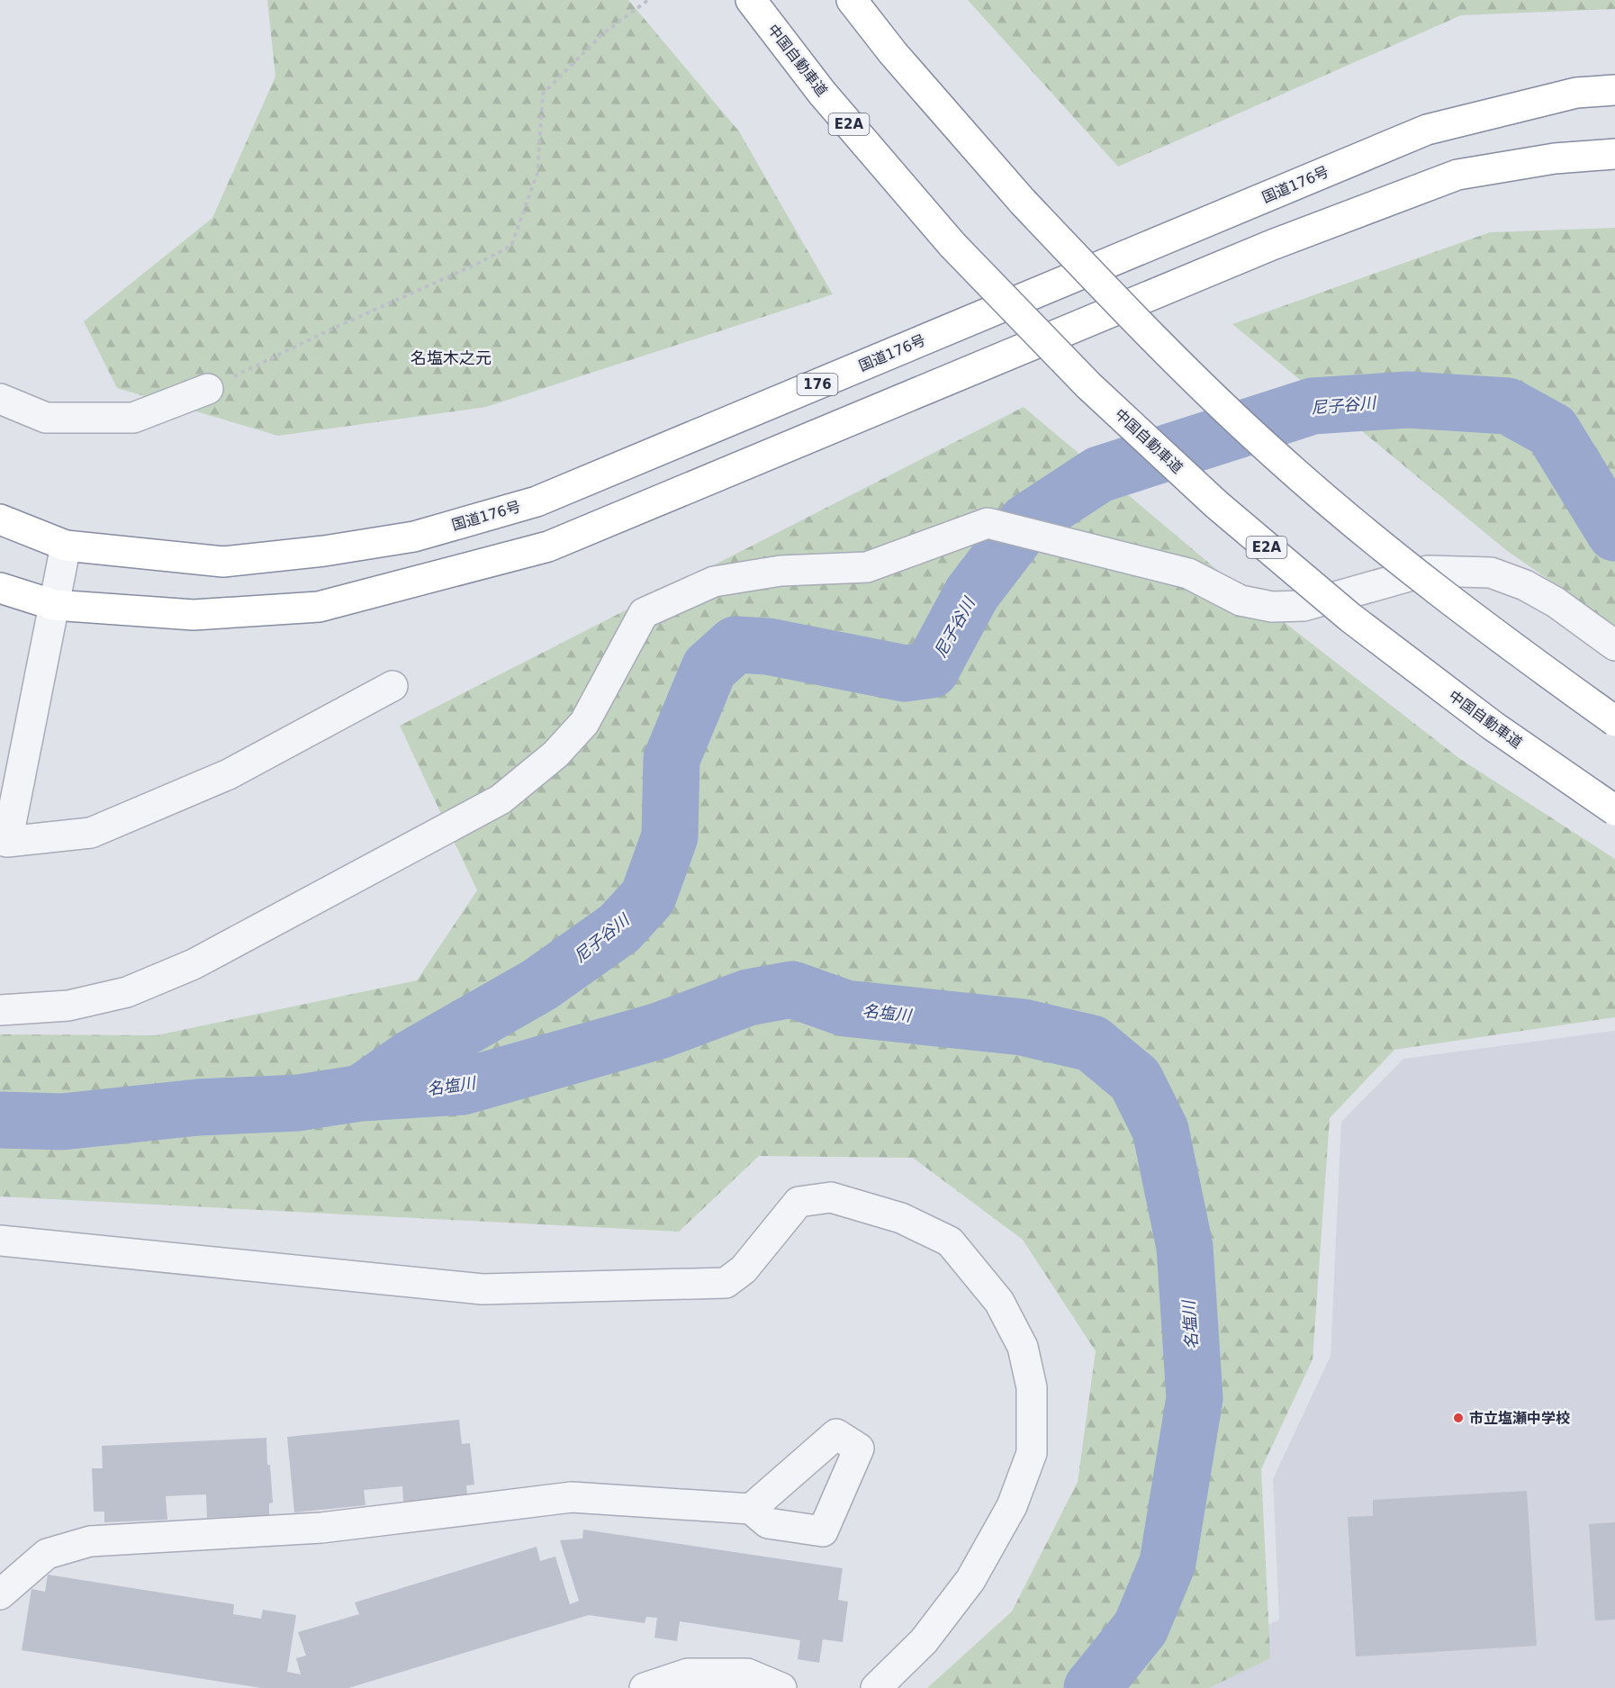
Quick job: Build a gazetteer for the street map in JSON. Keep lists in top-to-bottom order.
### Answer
{
  "streets": {
    "highway": [
      "中国自動車道",
      "E2A",
      "国道176号",
      "176"
    ]
  },
  "districts": ["名塩木之元"],
  "water": ["尼子谷川", "名塩川"],
  "places": ["市立塩瀬中学校"]
}
